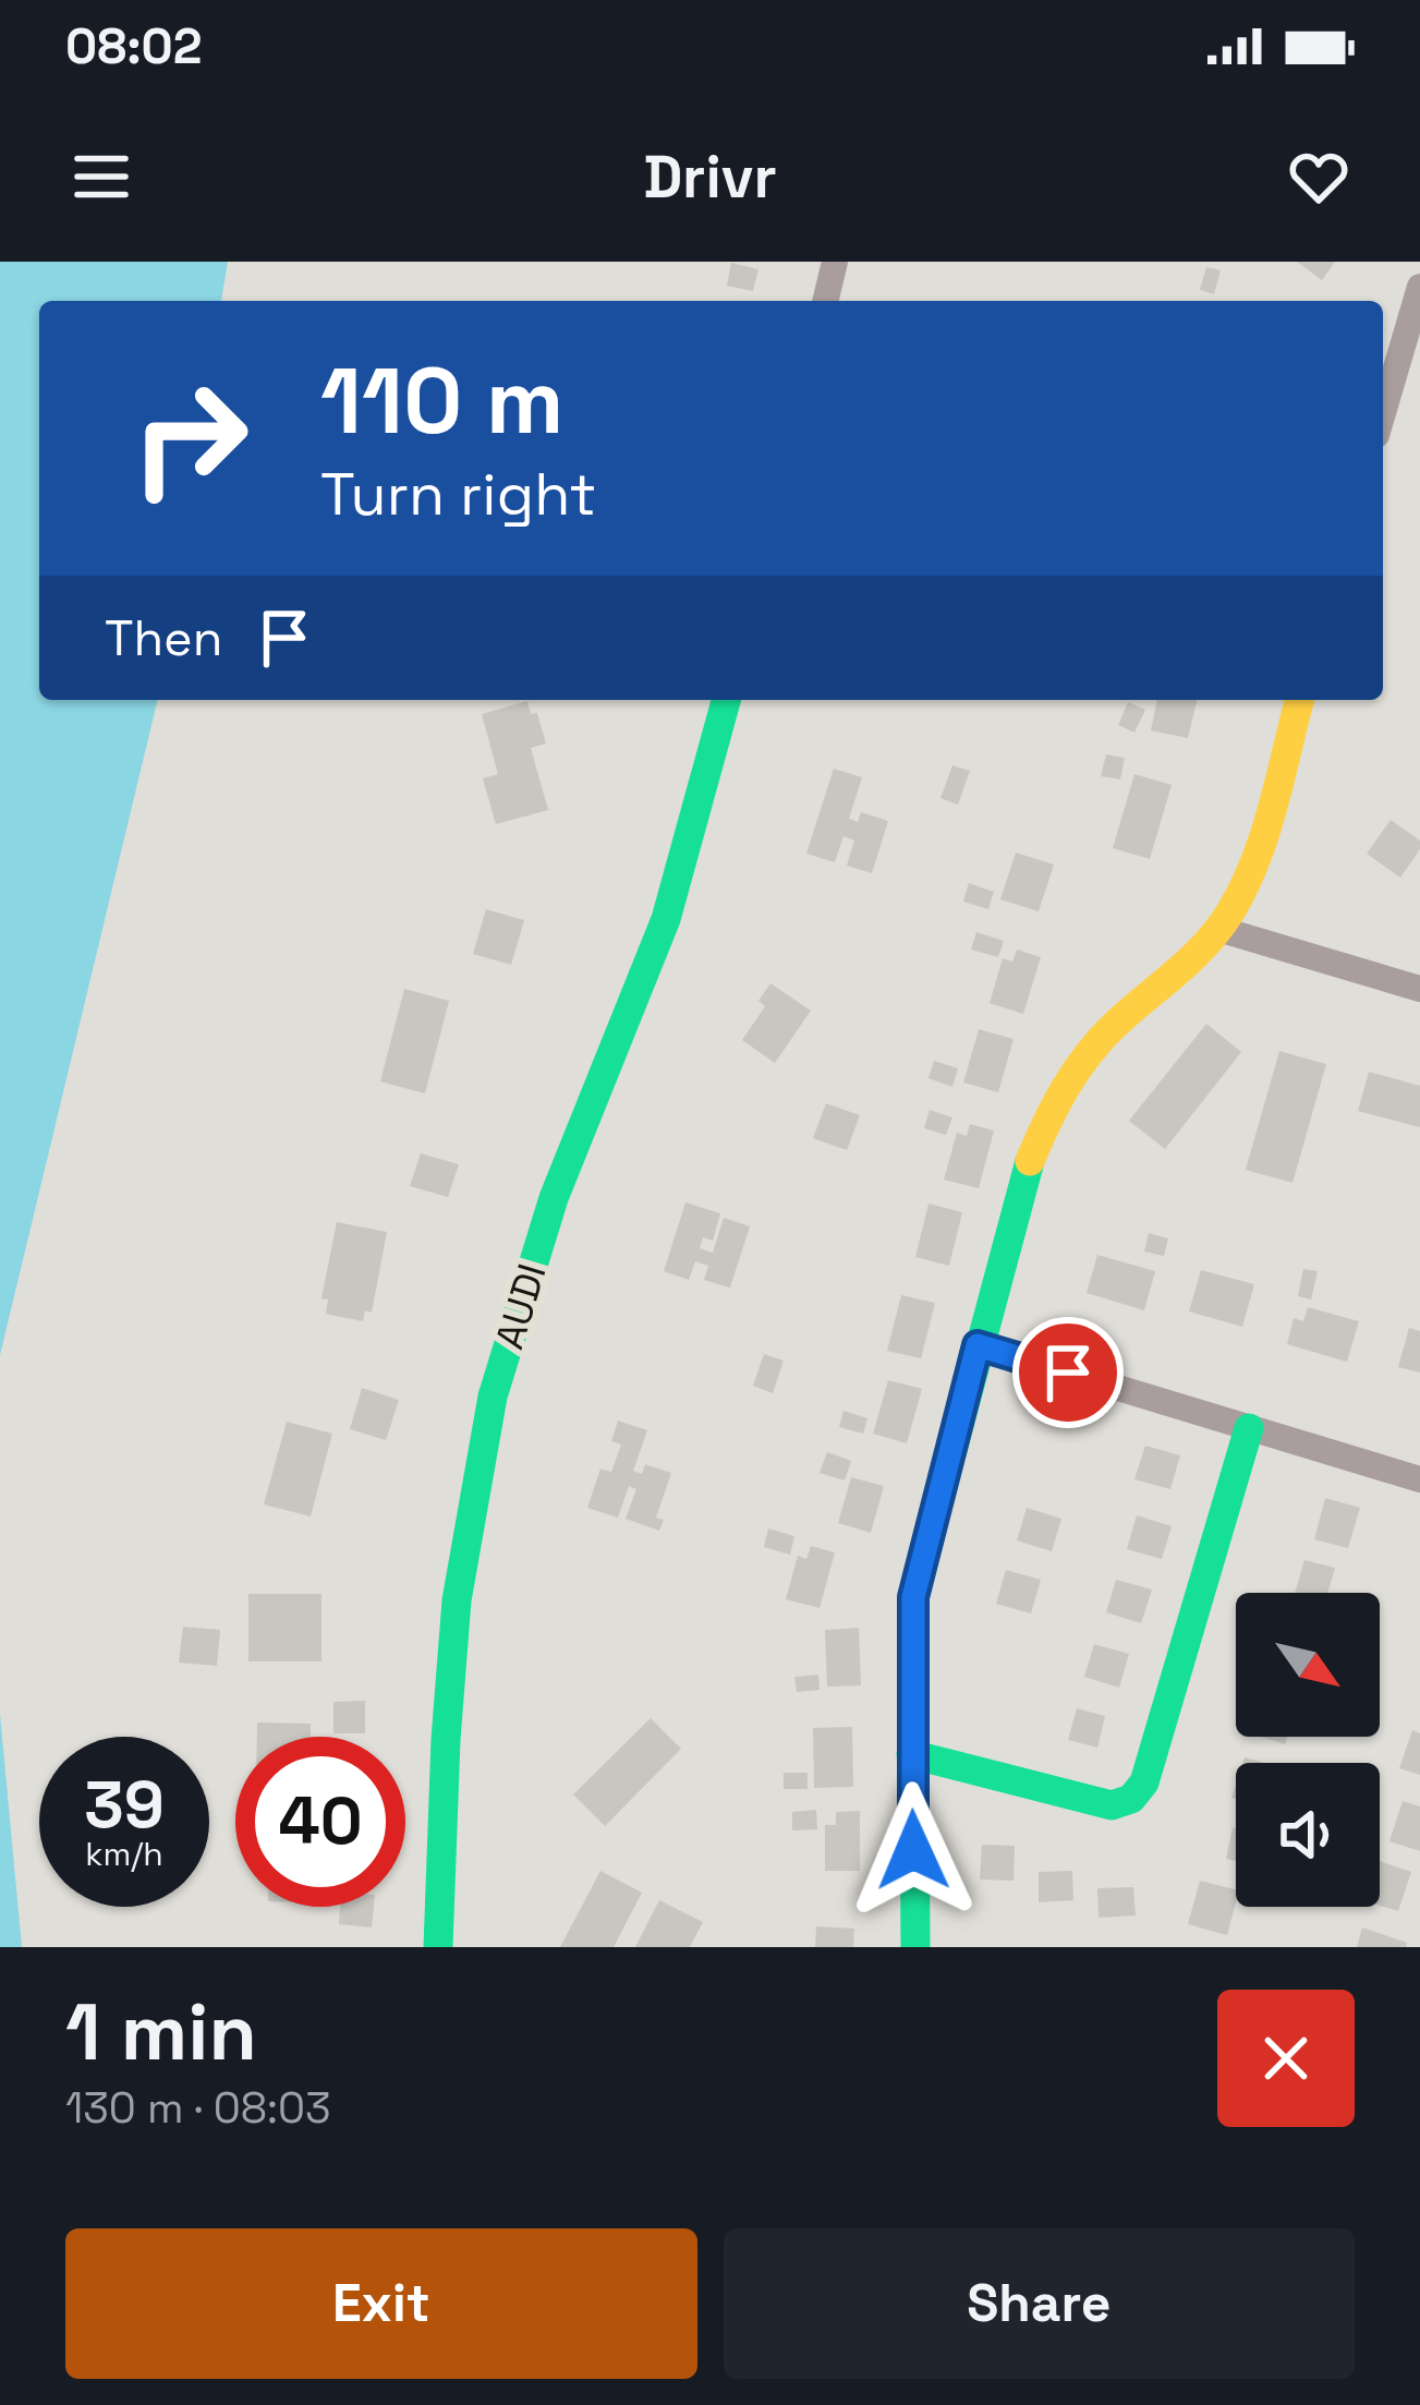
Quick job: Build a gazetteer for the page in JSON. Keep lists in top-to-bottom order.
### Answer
{
  "streets": {
    "street": ["AUDI"]
  },
  "north": "bottom right",
  "page": {
    "status": "08:02",
    "header": "Drivr",
    "turn": ["110 m", "Turn right"],
    "then": "Then",
    "speed": "39 km/h",
    "limit": "40",
    "heading": ["1 min", "130 m · 08:03"],
    "buttons": ["Exit", "Share"]
  }
}
